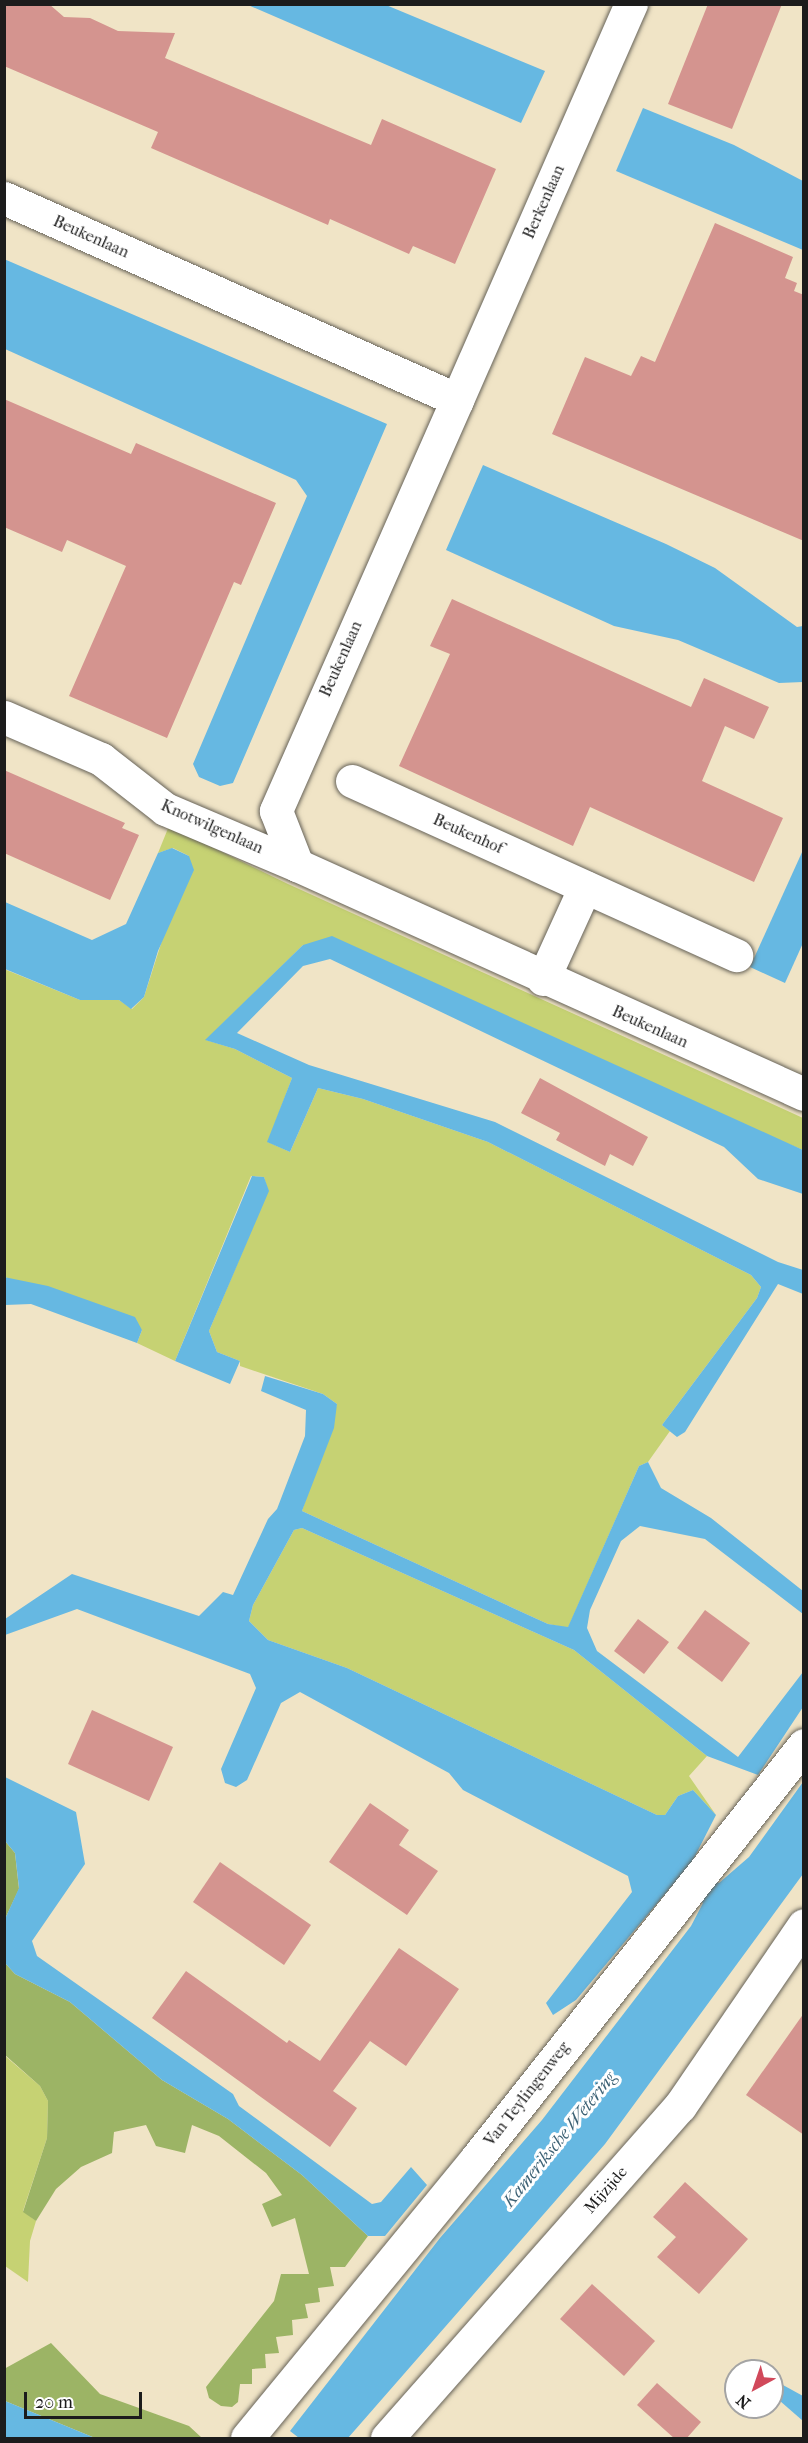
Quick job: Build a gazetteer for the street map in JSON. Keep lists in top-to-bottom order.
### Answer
{
  "streets": {
    "street": [
      "Berkenlaan",
      "Beukenlaan",
      "Knotwilgenlaan",
      "Beukenhof",
      "Van Teylingenweg",
      "Mijzijde"
    ]
  },
  "crossings": [
    ["Berkenlaan", "Beukenlaan"],
    ["Beukenlaan", "Knotwilgenlaan"]
  ],
  "water": ["Kameriksche Wetering"],
  "scale_bar": "20 m",
  "north": "bottom left"
}
